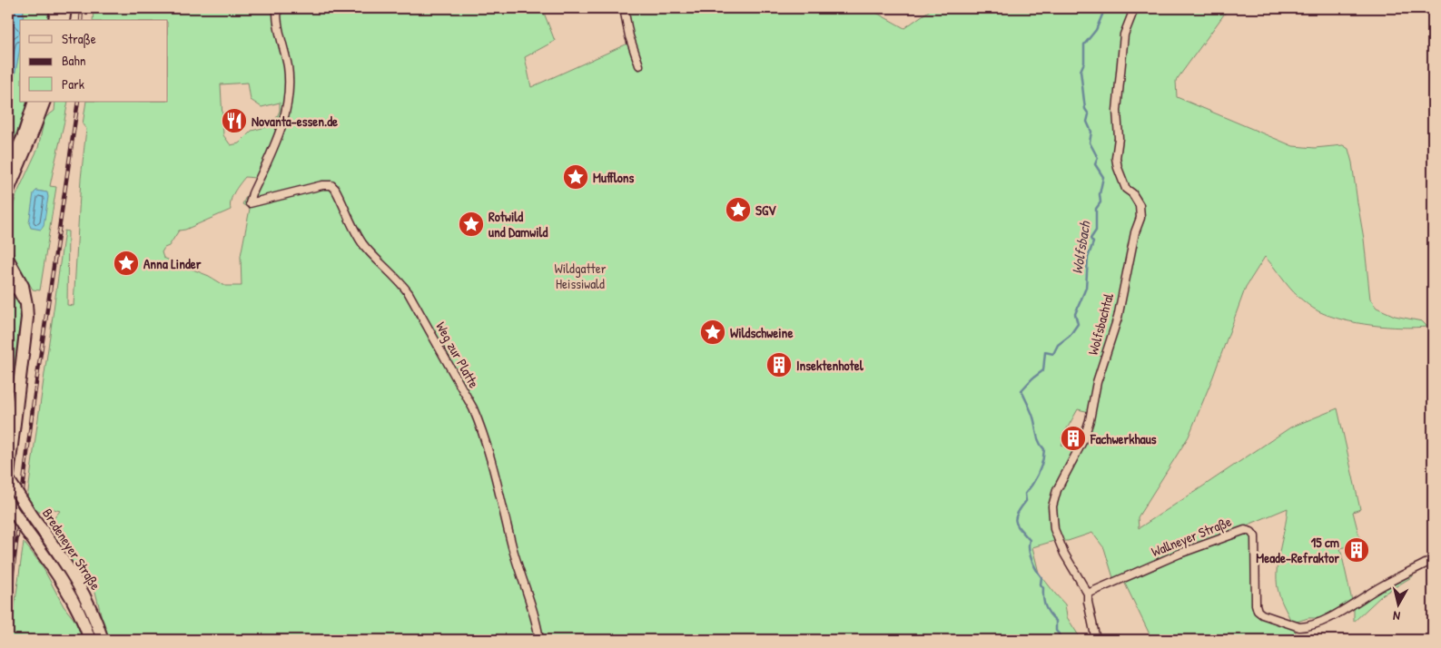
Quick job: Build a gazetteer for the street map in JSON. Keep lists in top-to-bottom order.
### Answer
{
  "streets": {
    "main road": ["Bredeneyer Straße"],
    "street": ["Wolfsbachtal", "Weg zur Platte", "Wallneyer Straße"]
  },
  "crossings": [
    ["Wolfsbachtal", "Wallneyer Straße"]
  ],
  "water": ["Wolfsbach"],
  "parks": ["Wildgatter Heissiwald"],
  "places": {
    "restaurant": ["Novanta-essen.de"],
    "place": [
      "Mufflons",
      "SGV",
      "Rotwild und Damwild",
      "Anna Linder",
      "Wildschweine"
    ],
    "building": ["Insektenhotel", "Fachwerkhaus", "15 cm Meade-Refraktor"]
  },
  "legend": ["Straße", "Bahn", "Park"],
  "north": "bottom"
}
